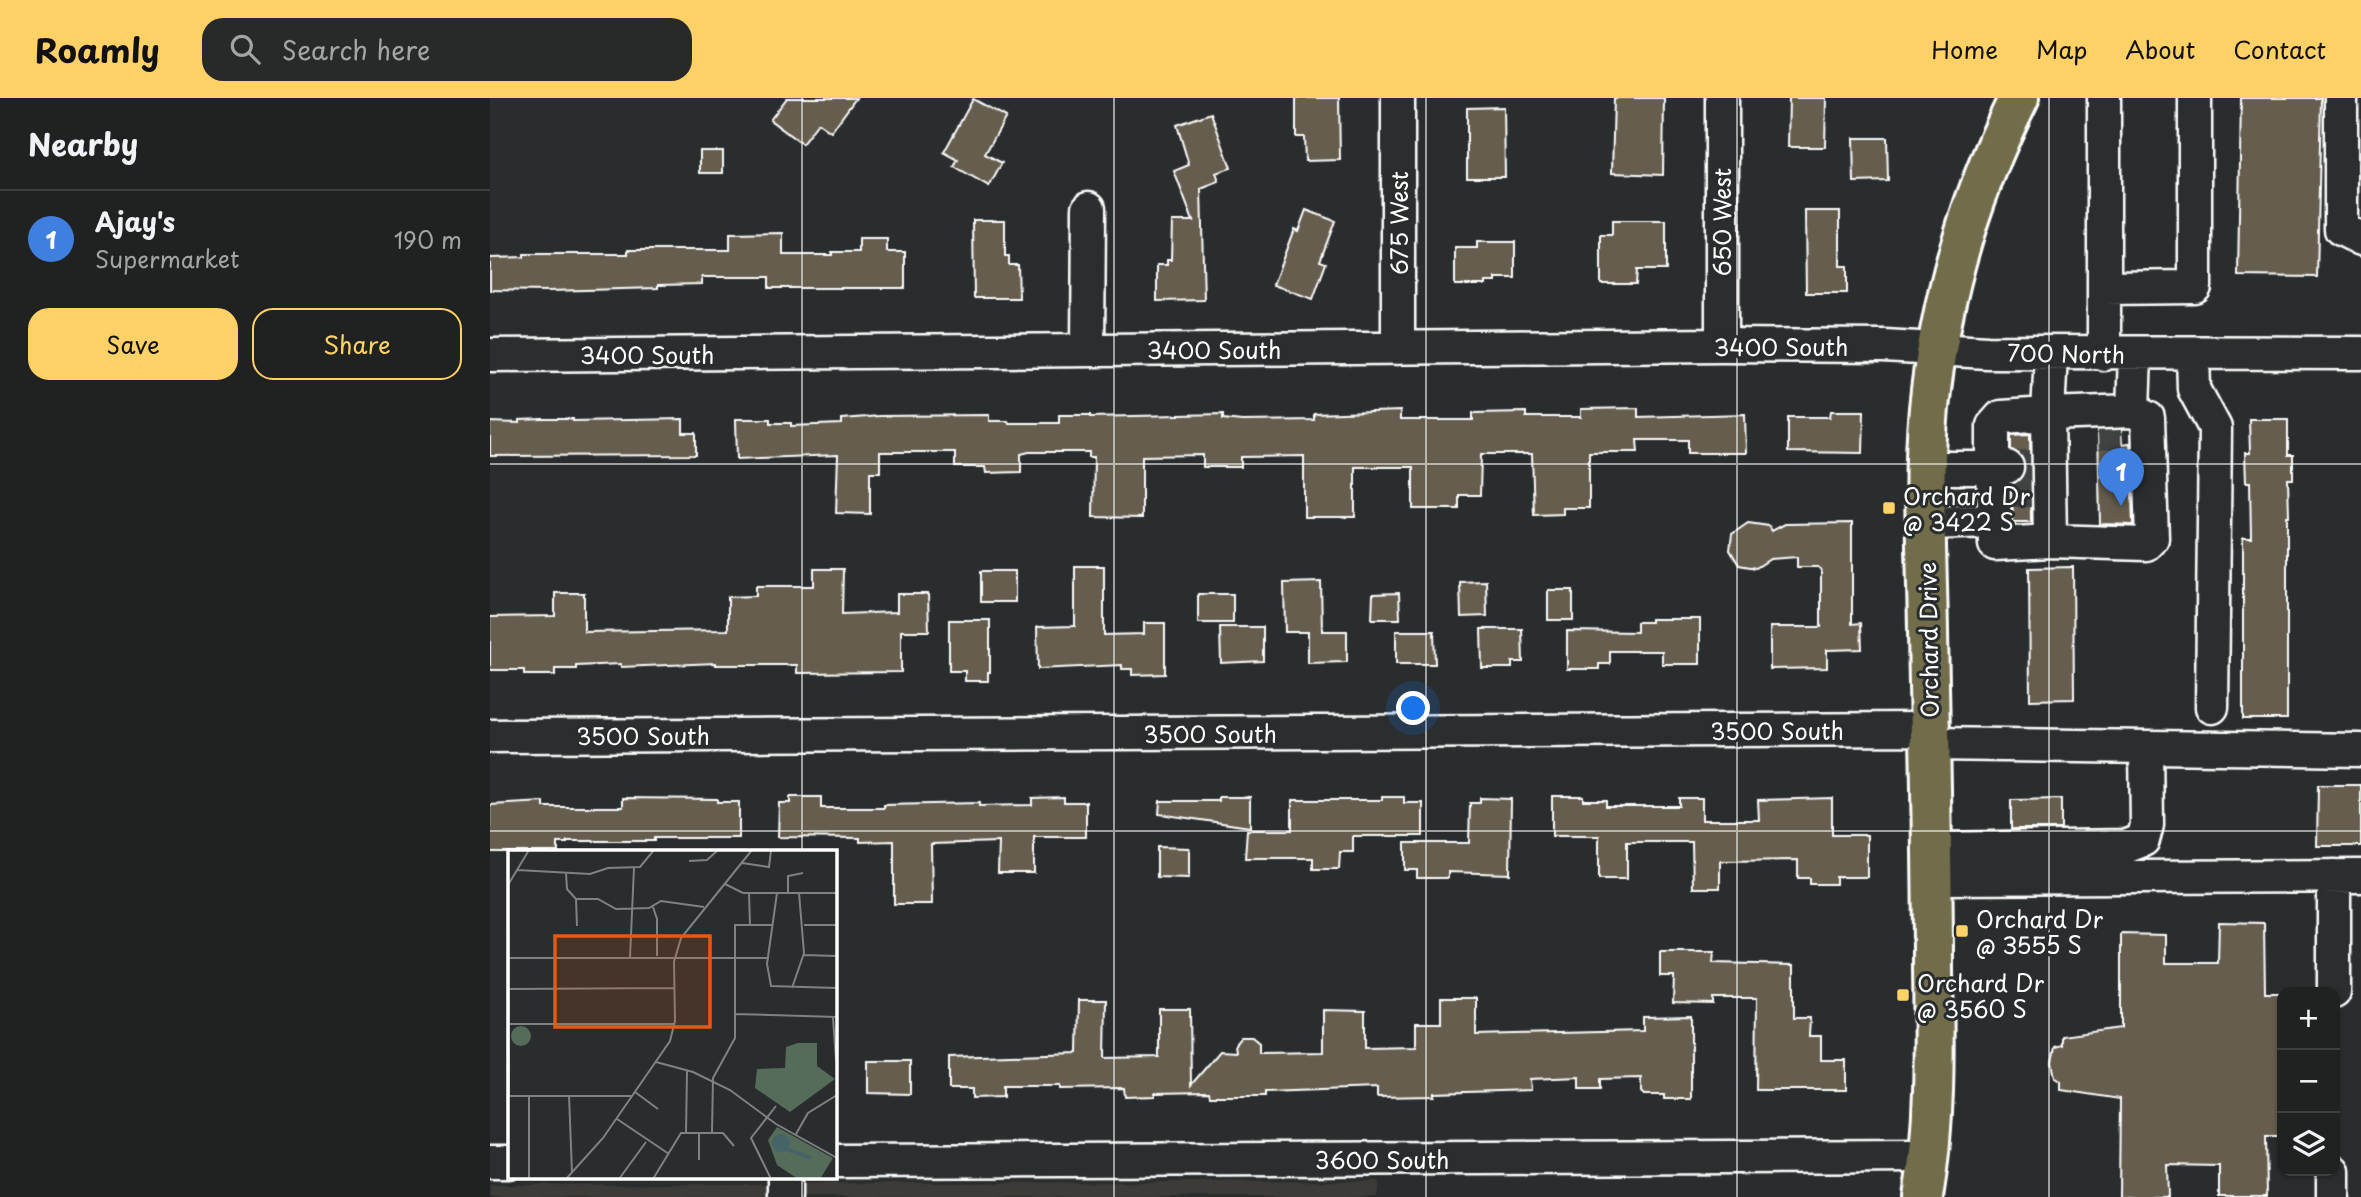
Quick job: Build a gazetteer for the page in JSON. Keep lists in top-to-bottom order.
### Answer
{
  "streets": {
    "main road": ["Orchard Drive"],
    "street": [
      "650 West",
      "675 West",
      "3400 South",
      "700 North",
      "3500 South",
      "3600 South"
    ]
  },
  "crossings": [
    ["650 West", "3400 South"],
    ["675 West", "3400 South"],
    ["3400 South", "700 North"],
    ["3400 South", "Orchard Drive"],
    ["700 North", "Orchard Drive"],
    ["Orchard Drive", "3500 South"],
    ["Orchard Drive", "3600 South"]
  ],
  "places": {
    "transit": ["Orchard Dr @ 3422 S", "Orchard Dr @ 3555 S", "Orchard Dr @ 3560 S"]
  },
  "page": {
    "header": "Roamly",
    "search": "Search here",
    "nav": [
      "Home",
      "Map",
      "About",
      "Contact"
    ],
    "heading": "Nearby",
    "list": [
      {
        "mark": "1",
        "name": "Ajay's",
        "note": "Supermarket",
        "value": "190 m"
      }
    ],
    "buttons": ["Save", "Share"],
    "pins": "1",
    "map_buttons": ["+", "−"]
  }
}
